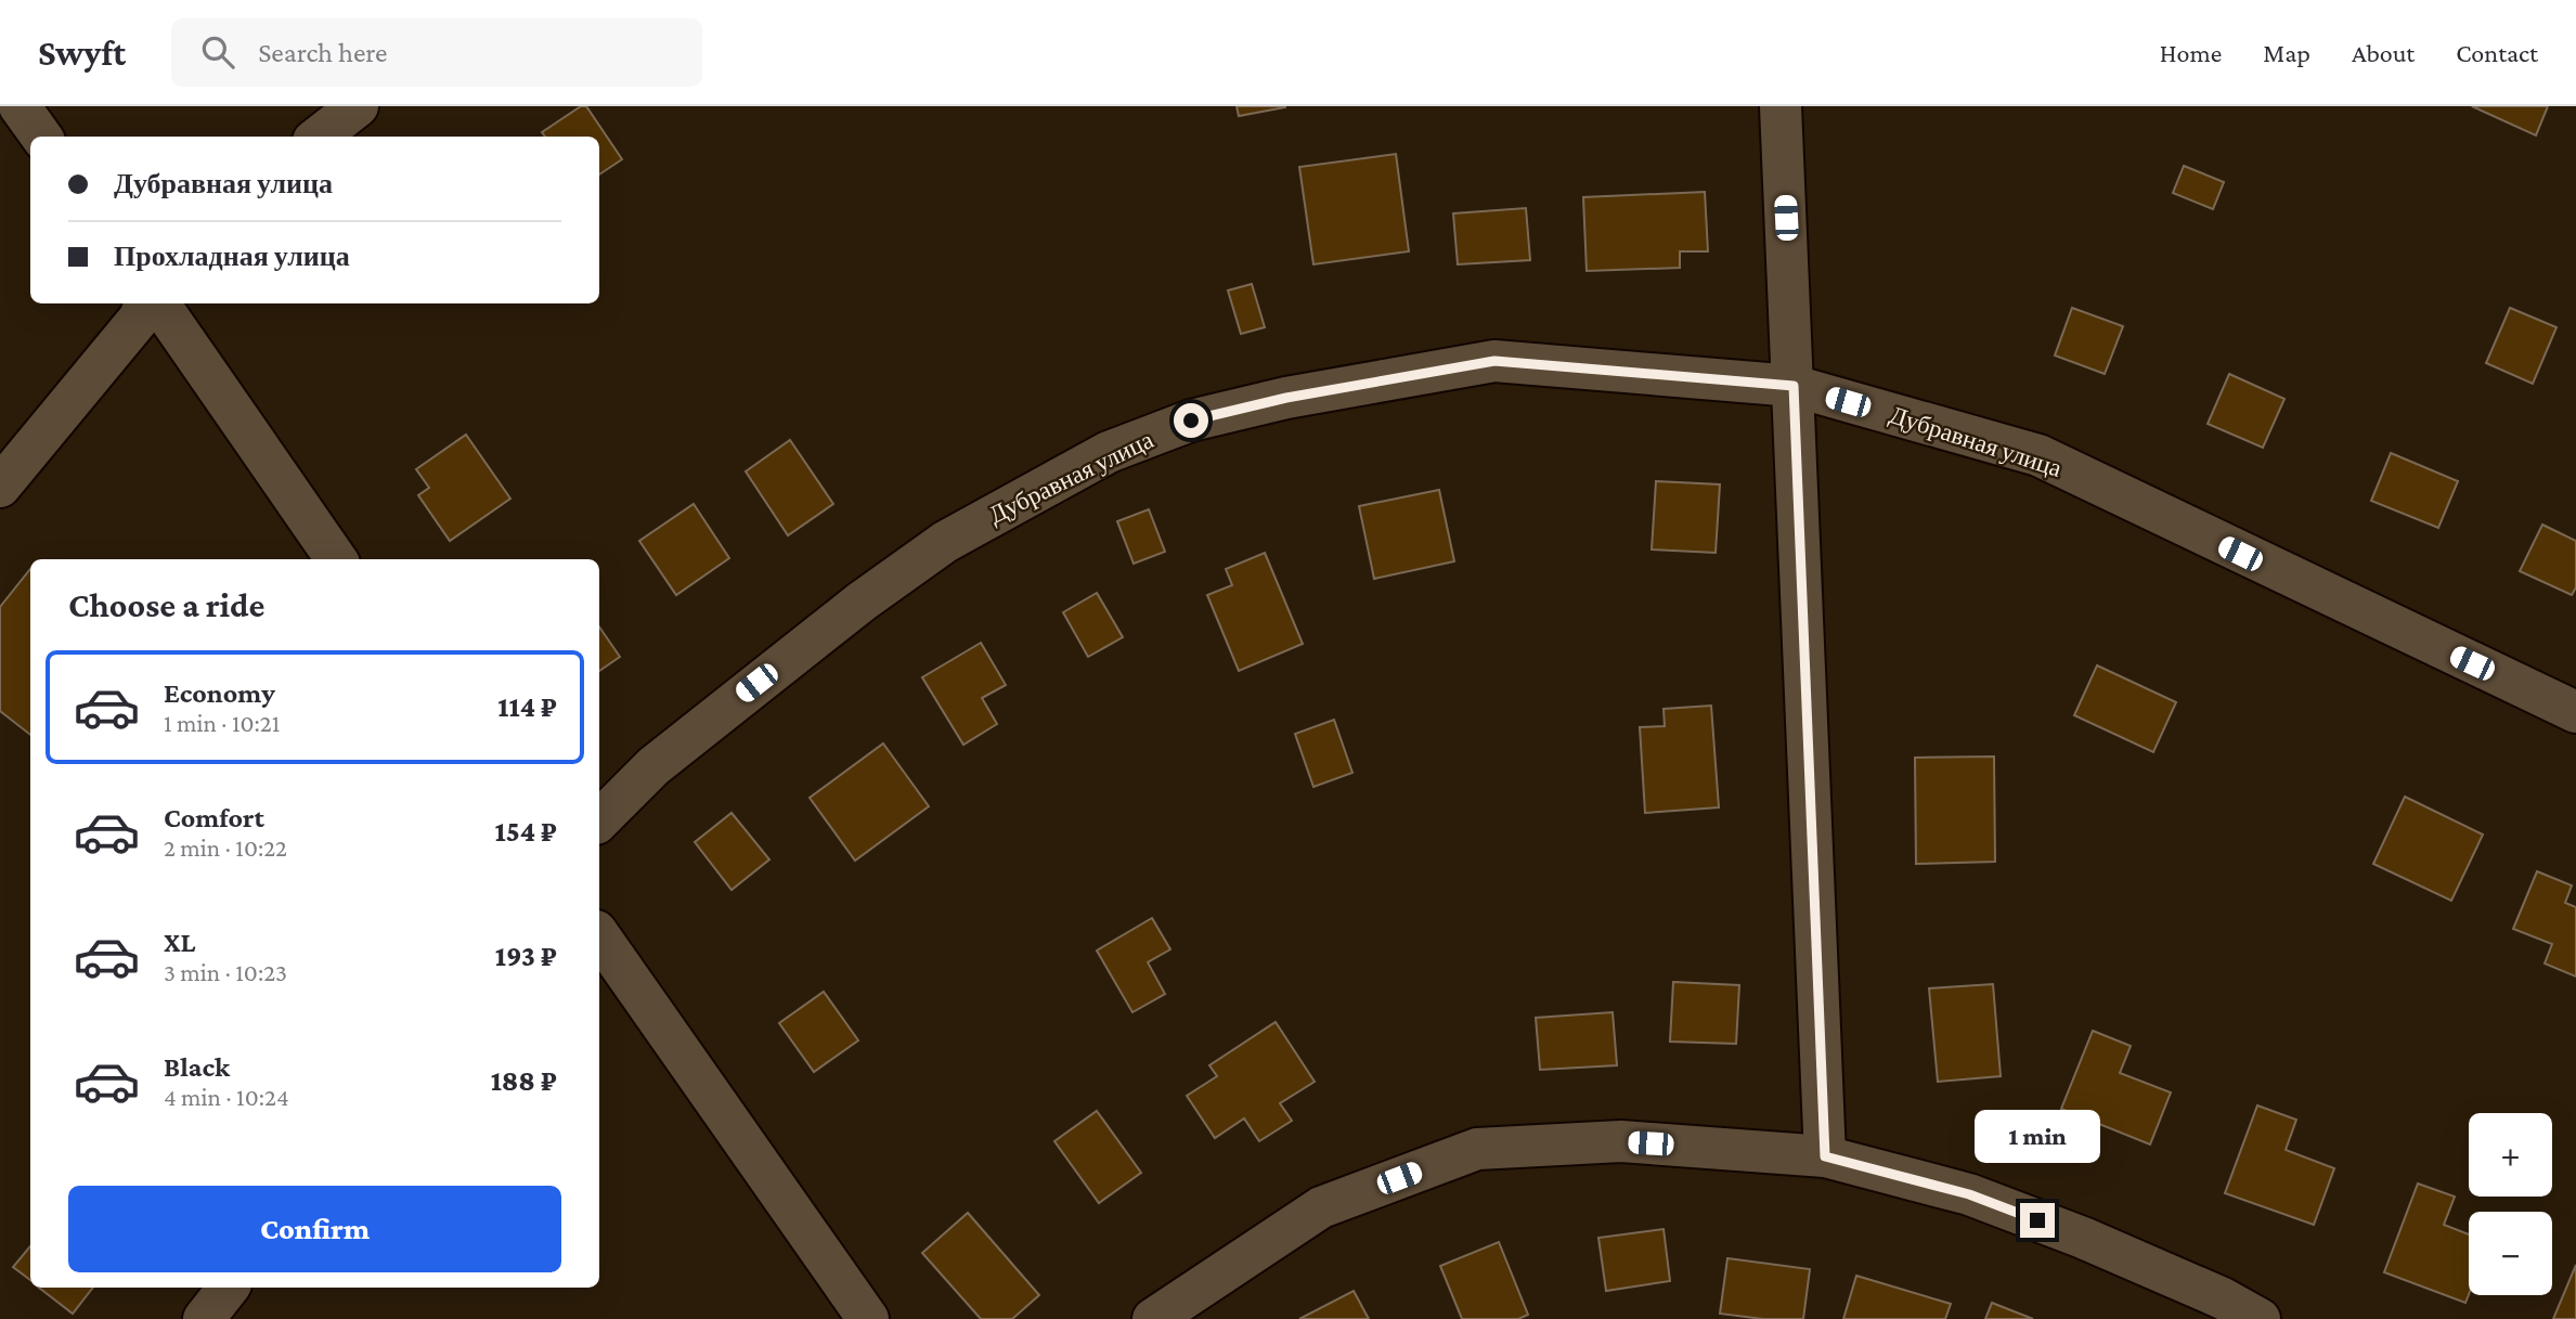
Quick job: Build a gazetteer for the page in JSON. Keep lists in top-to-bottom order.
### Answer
{
  "streets": {
    "street": ["Дубравная улица"]
  },
  "page": {
    "header": "Swyft",
    "search": "Search here",
    "nav": [
      "Home",
      "Map",
      "About",
      "Contact"
    ],
    "banner": ["Дубравная улица", "Прохладная улица"],
    "heading": "Choose a ride",
    "list": [
      {
        "name": "Economy",
        "note": "1 min · 10:21",
        "value": "114 ₽"
      },
      {
        "name": "Comfort",
        "note": "2 min · 10:22",
        "value": "154 ₽"
      },
      {
        "name": "XL",
        "note": "3 min · 10:23",
        "value": "193 ₽"
      },
      {
        "name": "Black",
        "note": "4 min · 10:24",
        "value": "188 ₽"
      }
    ],
    "bubble": "1 min",
    "map_buttons": ["+", "−"],
    "buttons": "Confirm"
  }
}
